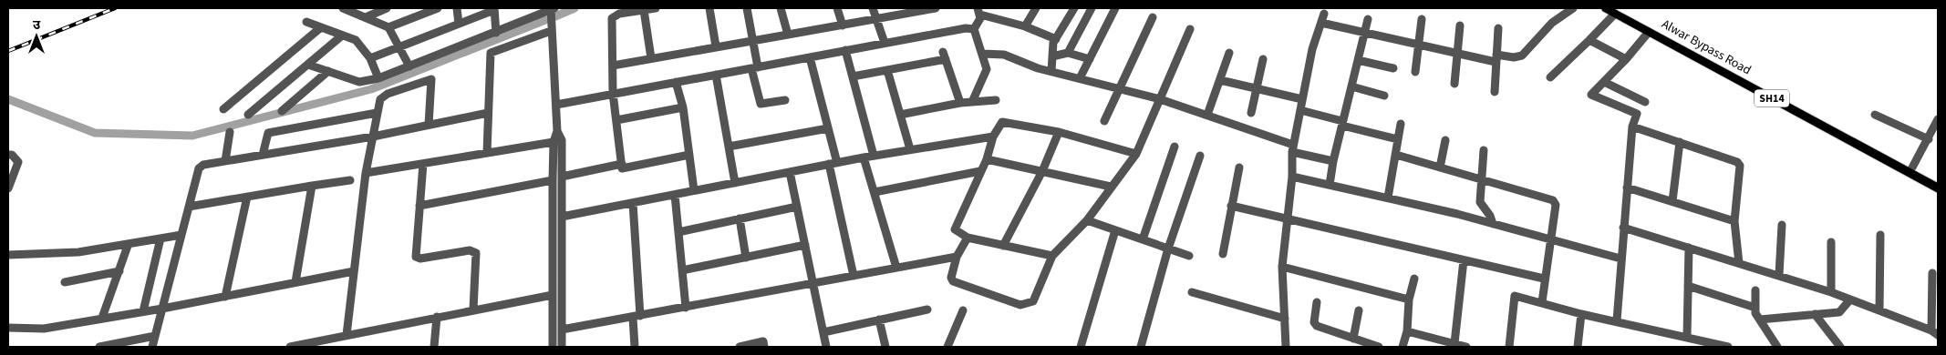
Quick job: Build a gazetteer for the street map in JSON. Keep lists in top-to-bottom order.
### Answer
{
  "streets": {
    "main road": ["Alwar Bypass Road", "SH14"]
  },
  "north": "top"
}
